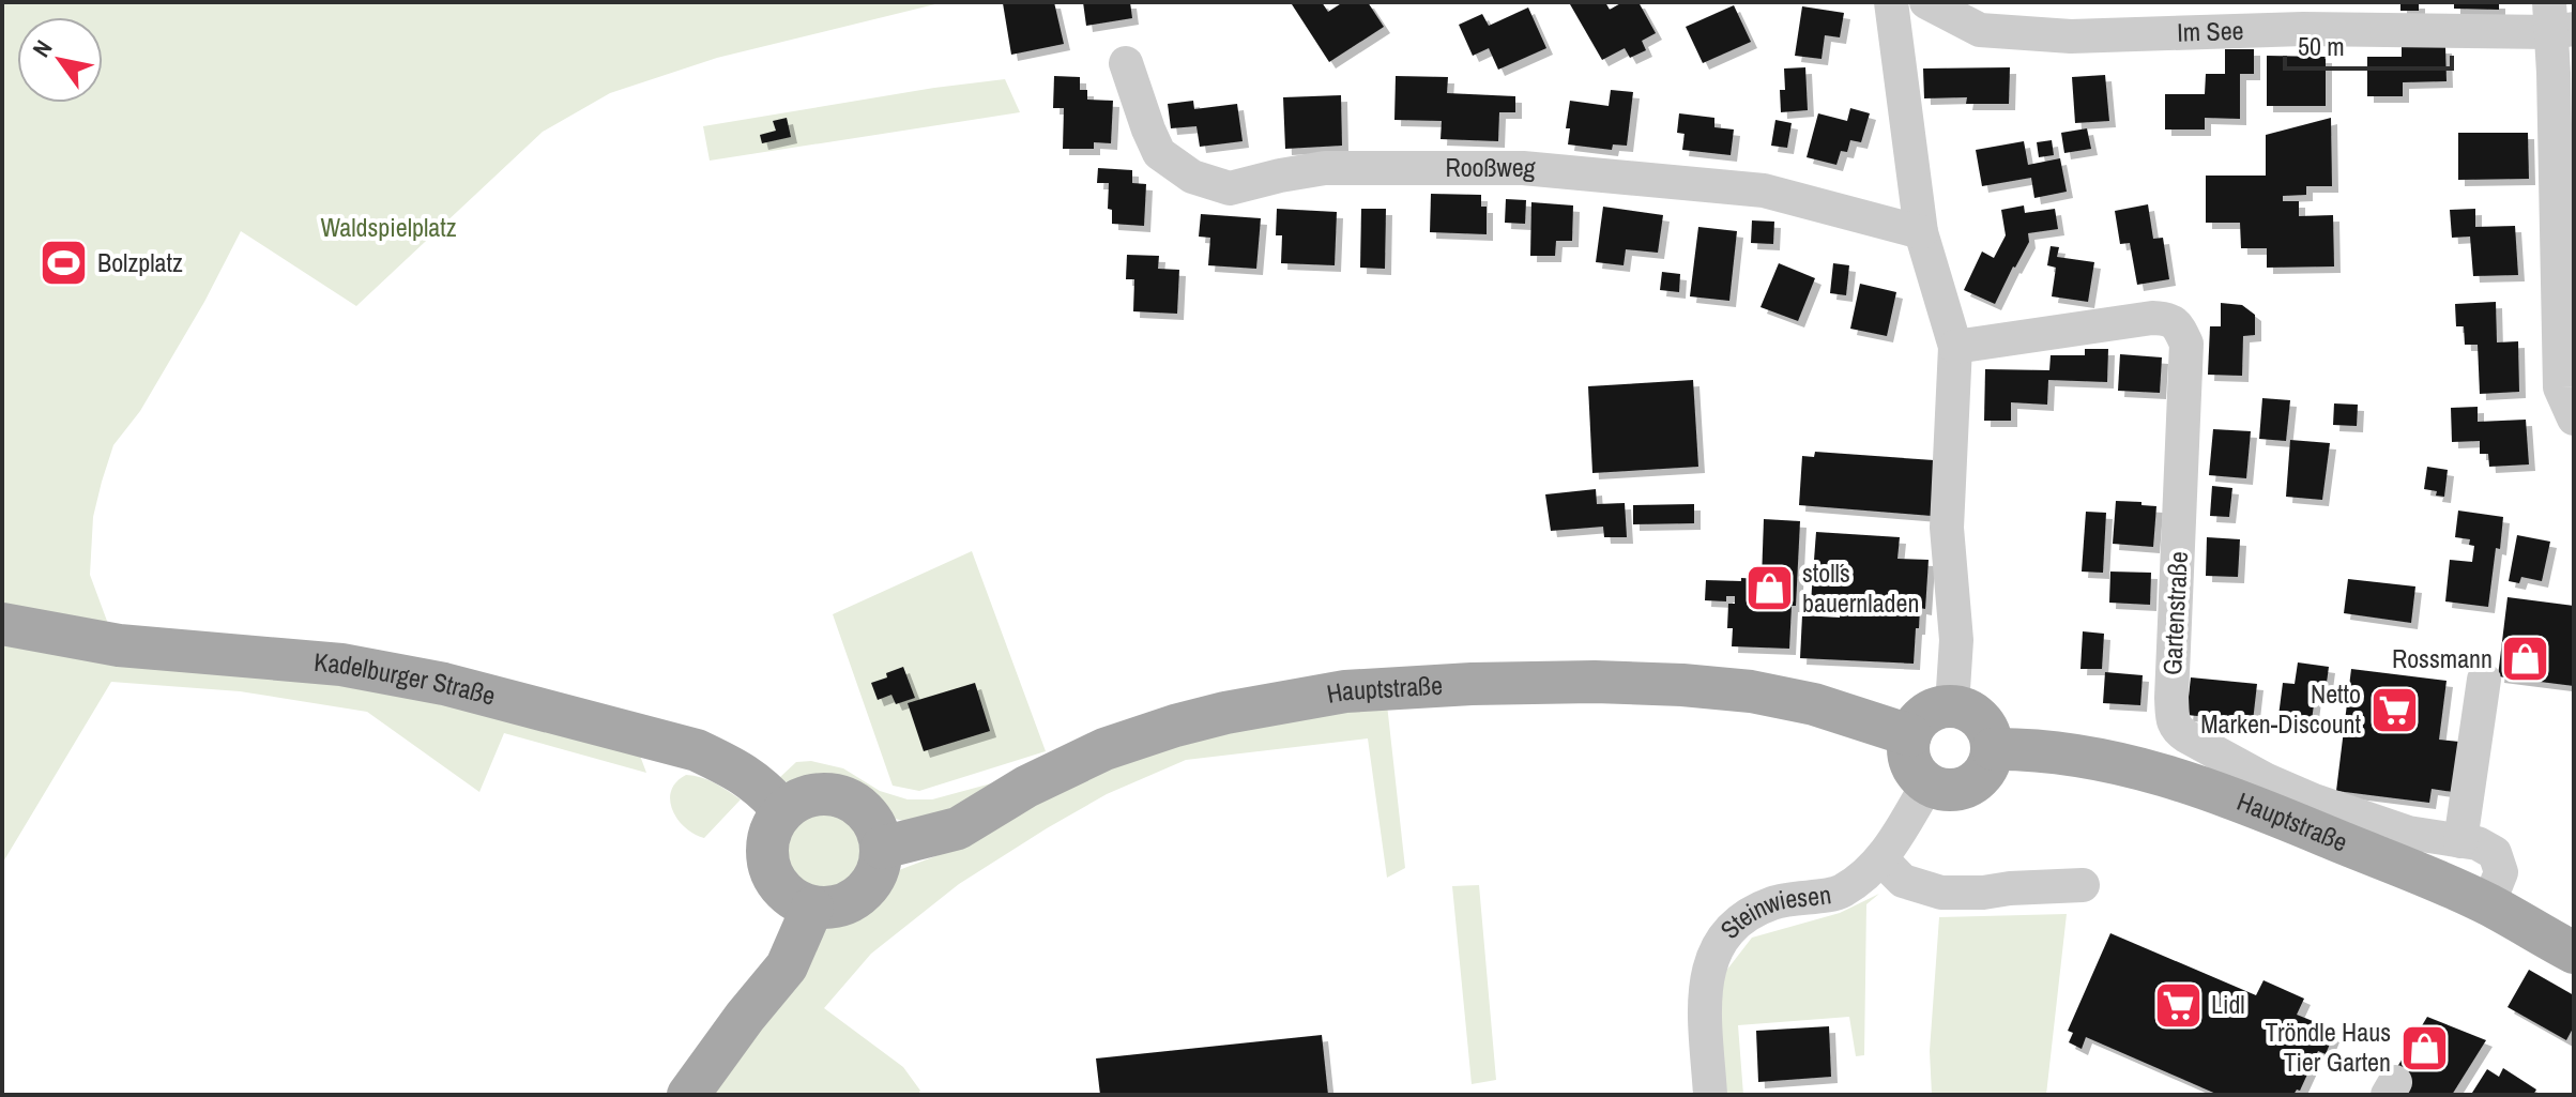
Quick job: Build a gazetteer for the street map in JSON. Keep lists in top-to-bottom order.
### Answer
{
  "streets": {
    "main road": ["Kadelburger Straße", "Hauptstraße"],
    "street": [
      "Im See",
      "Rooßweg",
      "Gartenstraße",
      "Steinwiesen"
    ]
  },
  "crossings": [
    ["Gartenstraße", "Hauptstraße"],
    ["Kadelburger Straße", "Hauptstraße"],
    ["Hauptstraße", "Steinwiesen"]
  ],
  "parks": ["Waldspielplatz"],
  "places": {
    "sports": ["Bolzplatz"],
    "shop": ["stoll´s bauernladen", "Rossmann", "Tröndle Haus Tier Garten"],
    "supermarket": ["Netto Marken-Discount", "Lidl"]
  },
  "scale_bar": "50 m",
  "north": "top left"
}
